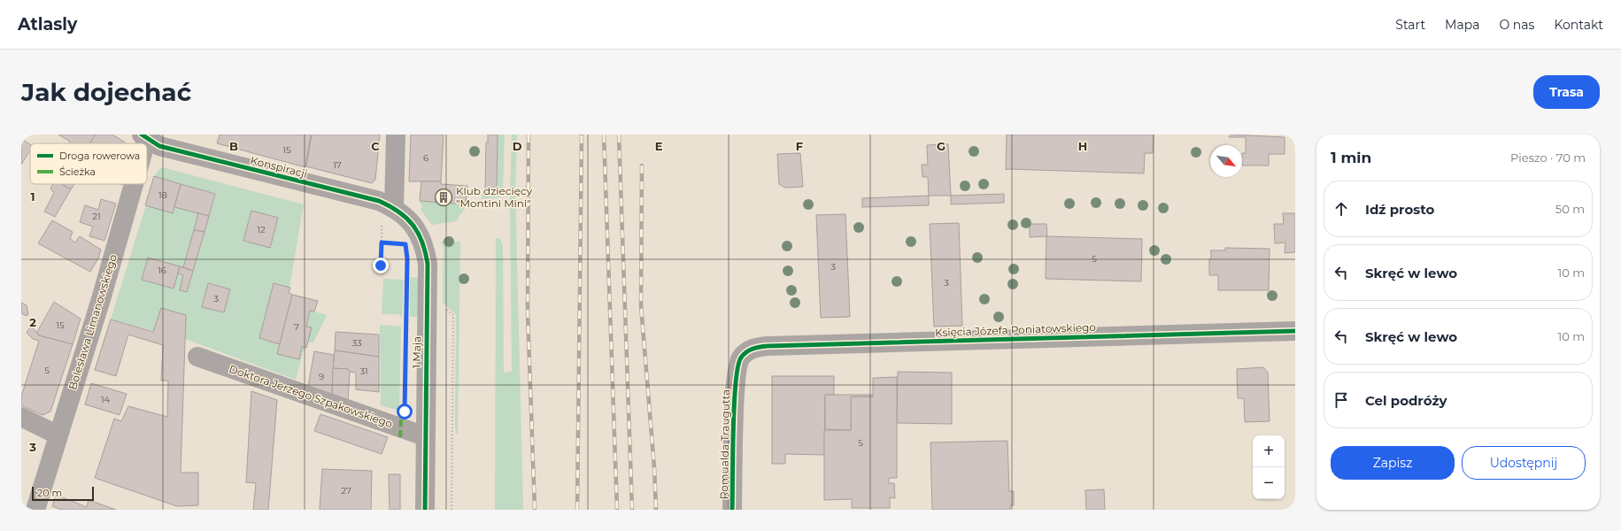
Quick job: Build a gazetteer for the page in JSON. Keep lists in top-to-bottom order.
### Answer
{
  "streets": {
    "street": [
      "Konspiracji",
      "Bolesława Limanowskiego",
      "Księcia Józefa Poniatowskiego",
      "1 Maja",
      "Doktora Jerzego Szpakowskiego",
      "Romualda Traugutta"
    ]
  },
  "crossings": [
    ["Konspiracji", "1 Maja"],
    ["Księcia Józefa Poniatowskiego", "Romualda Traugutta"],
    ["1 Maja", "Doktora Jerzego Szpakowskiego"]
  ],
  "places": {
    "building": ["Klub dziecięcy \"Montini Mini\""]
  },
  "house_numbers": [
    "15",
    "6",
    "17",
    "18",
    "21",
    "12",
    "5",
    "3",
    "16",
    "3",
    "3",
    "15",
    "7",
    "33",
    "5",
    "31",
    "9",
    "14",
    "5",
    "27"
  ],
  "legend": ["Droga rowerowa", "Ścieżka"],
  "scale_bar": "20 m",
  "north": "bottom right",
  "page": {
    "header": "Atlasly",
    "nav": [
      "Start",
      "Mapa",
      "O nas",
      "Kontakt"
    ],
    "buttons": [
      "Trasa",
      ["Zapisz", "Udostępnij"]
    ],
    "title": "Jak dojechać",
    "heading": ["1 min", "Pieszo · 70 m"],
    "list": [
      ["Idź prosto", "50 m"],
      ["Skręć w lewo", "10 m"],
      ["Skręć w lewo", "10 m"],
      "Cel podróży"
    ],
    "map_buttons": ["+", "−"],
    "scale": "20 m"
  },
  "grid": {
    "columns": [
      "B",
      "C",
      "D",
      "E",
      "F",
      "G",
      "H"
    ],
    "rows": ["1", "2", "3"]
  }
}
